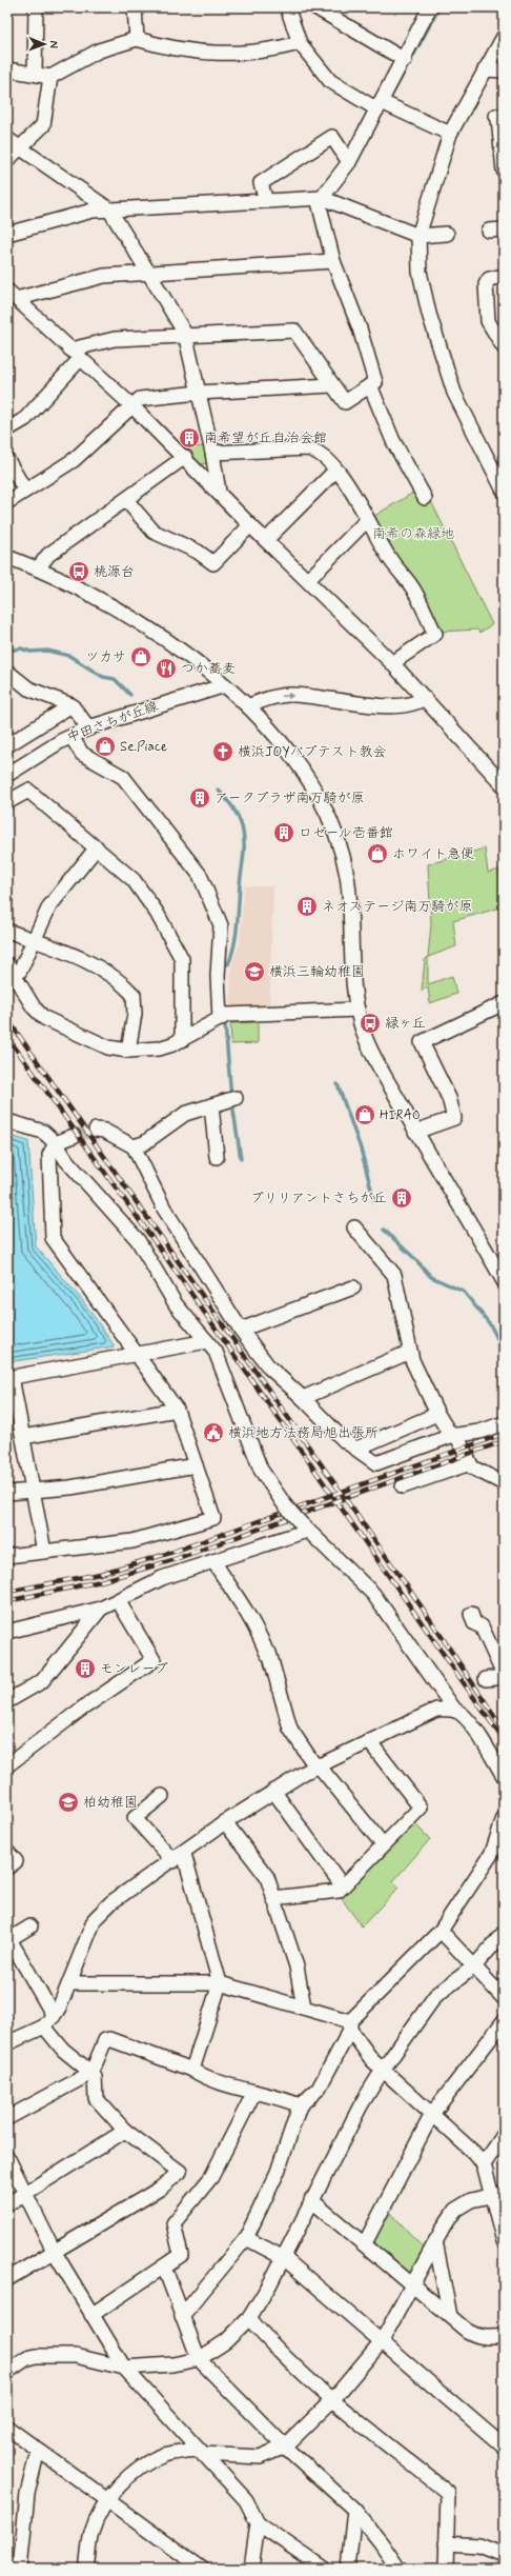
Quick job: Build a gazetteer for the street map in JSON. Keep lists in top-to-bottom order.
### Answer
{
  "streets": {
    "street": ["中田さちが丘線"]
  },
  "parks": ["南希の森緑地"],
  "places": {
    "building": [
      "南希望が丘自治会館",
      "アークプラザ南万騎が原",
      "ロゼール壱番館",
      "ネオステージ南万騎が原",
      "ブリリアントさちが丘",
      "モンレーブ"
    ],
    "bus stop": ["桃源台", "緑ヶ丘"],
    "shop": [
      "ツカサ",
      "Se.Piace",
      "ホワイト急便",
      "HIRAO"
    ],
    "restaurant": ["つか蕎麦"],
    "church": ["横浜JOYバプテスト教会"],
    "school or university": ["横浜三輪幼稚園", "柏幼稚園"],
    "public building": ["横浜地方法務局旭出張所"]
  },
  "north": "right"
}
